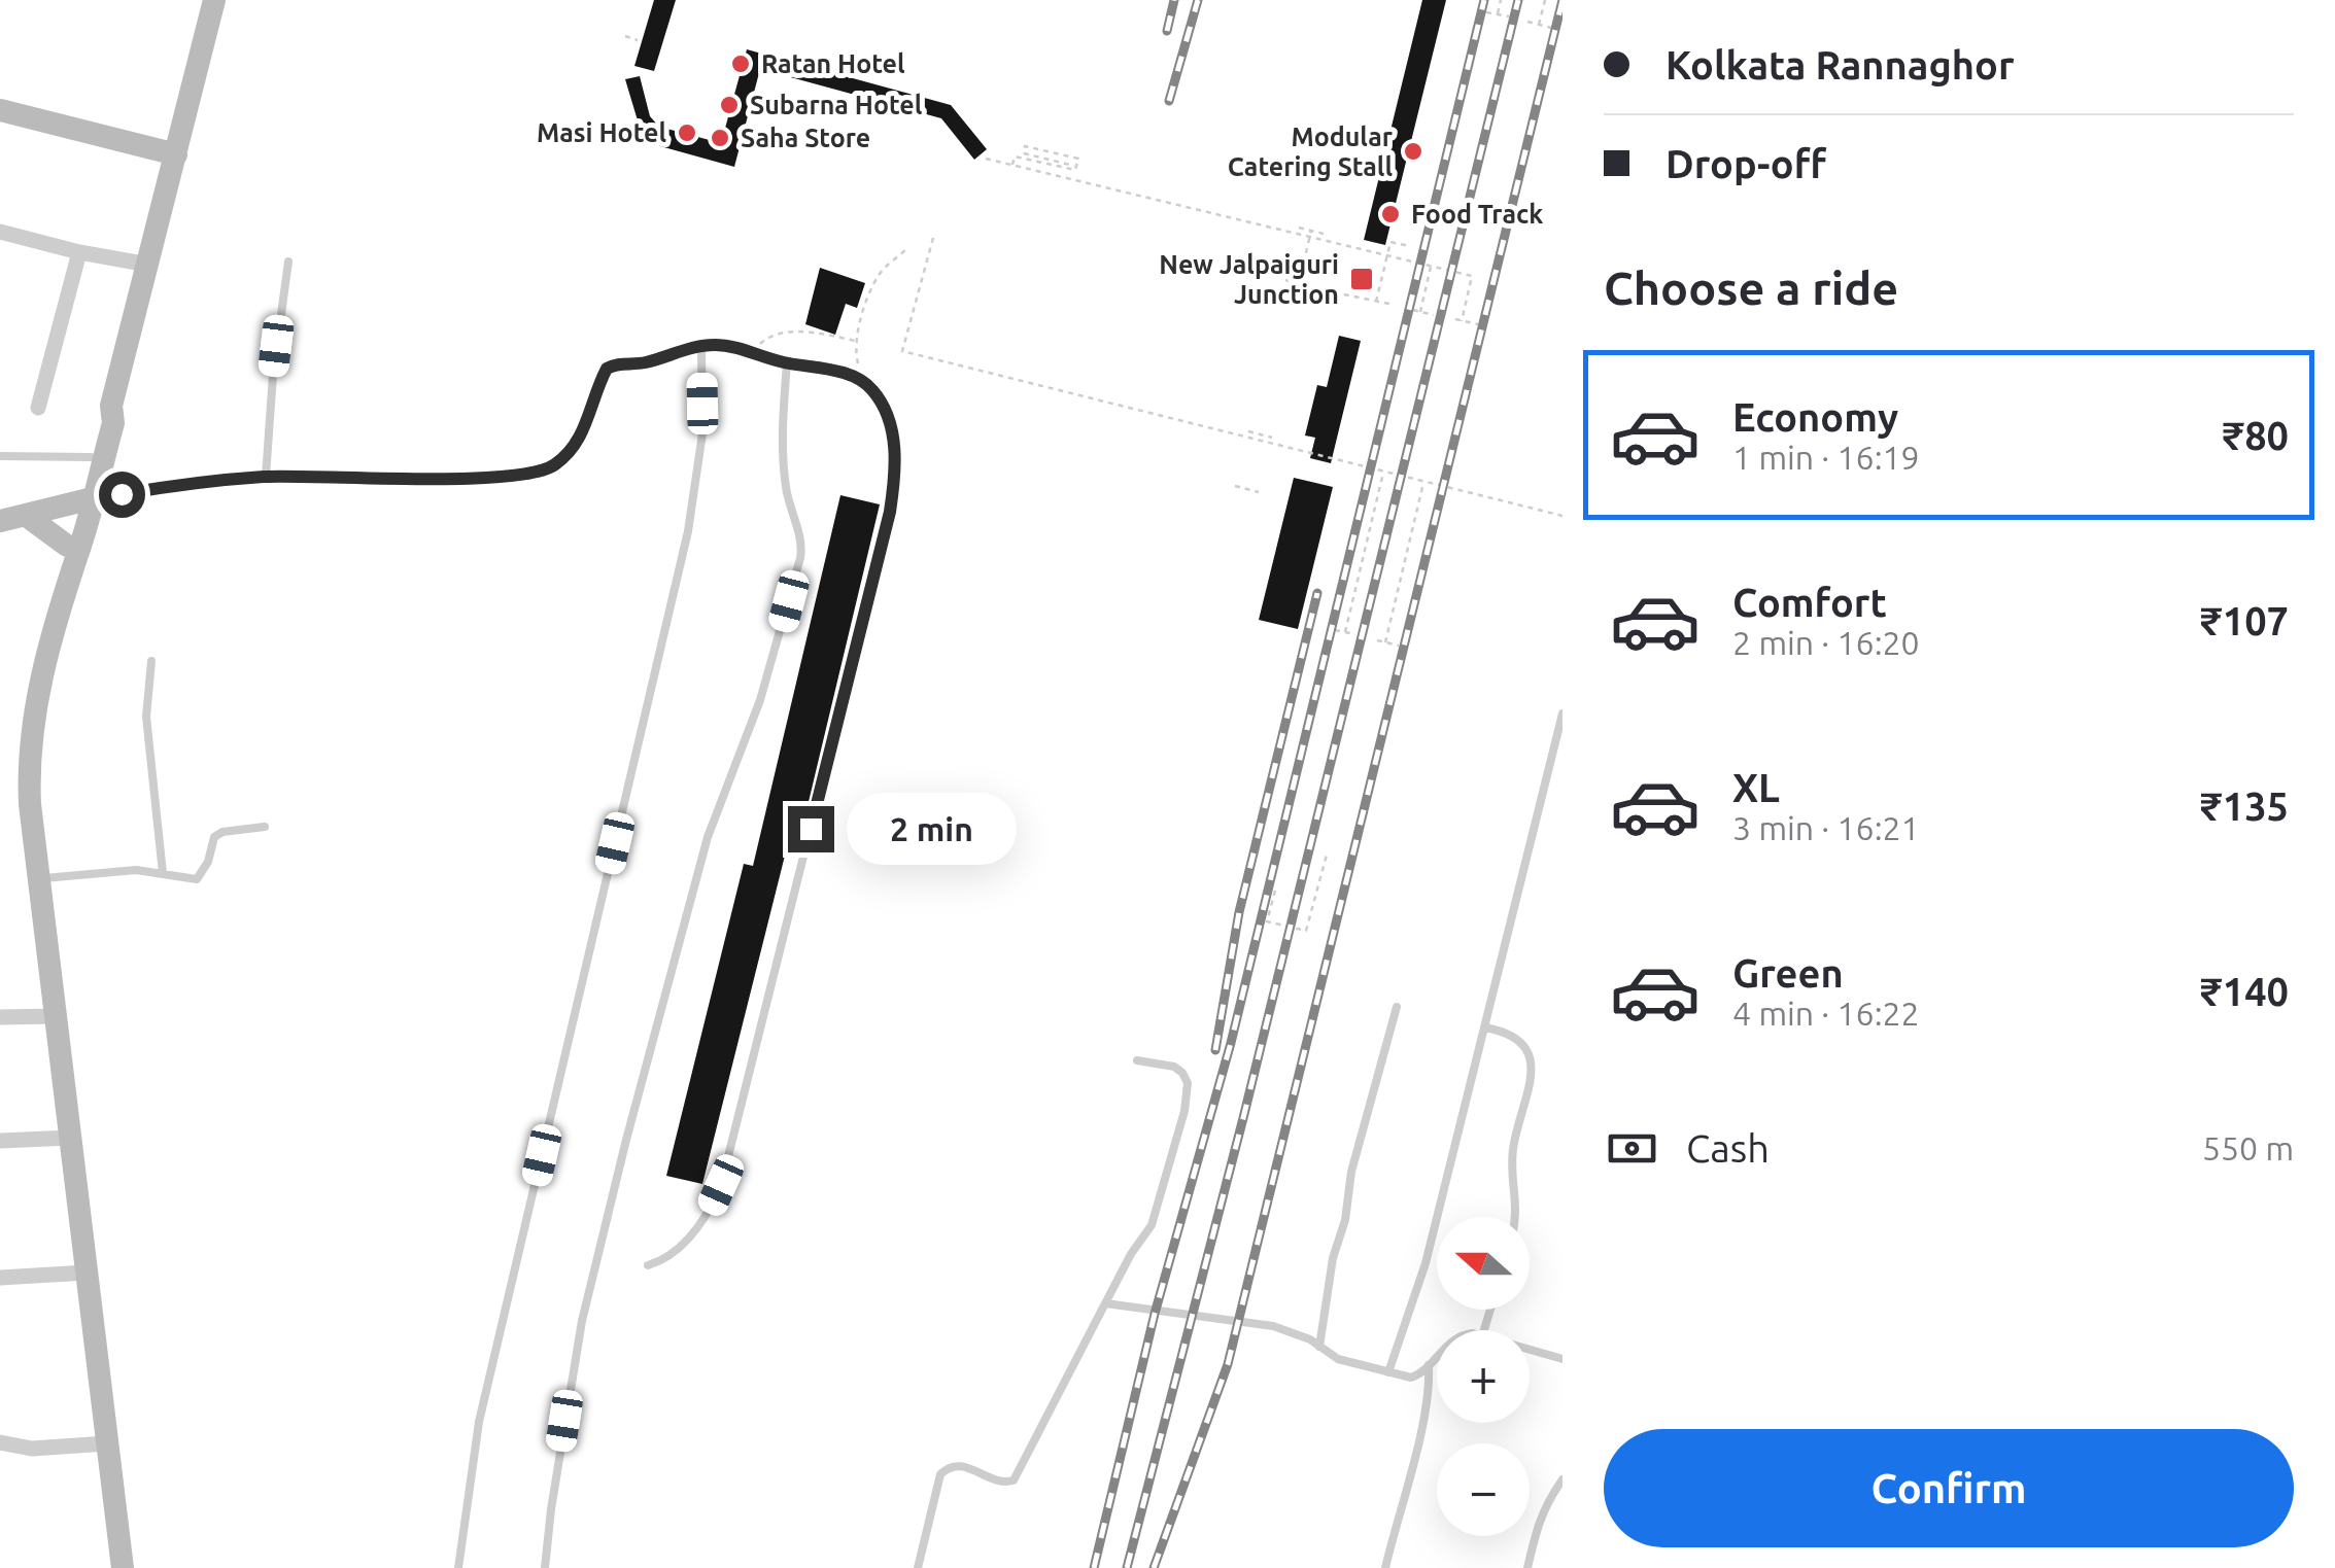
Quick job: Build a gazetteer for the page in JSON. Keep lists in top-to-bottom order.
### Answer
{
  "places": {
    "other": [
      "Ratan Hotel",
      "Subarna Hotel",
      "Masi Hotel",
      "Saha Store",
      "Modular Catering Stall",
      "Food Track"
    ],
    "transit": ["New Jalpaiguri Junction"]
  },
  "north": "left",
  "page": {
    "banner": ["Kolkata Rannaghor", "Drop-off"],
    "heading": "Choose a ride",
    "list": [
      {
        "name": "Economy",
        "note": "1 min · 16:19",
        "value": "₹80"
      },
      {
        "name": "Comfort",
        "note": "2 min · 16:20",
        "value": "₹107"
      },
      {
        "name": "XL",
        "note": "3 min · 16:21",
        "value": "₹135"
      },
      {
        "name": "Green",
        "note": "4 min · 16:22",
        "value": "₹140"
      }
    ],
    "bubble": "2 min",
    "pay": ["Cash", "550 m"],
    "map_buttons": ["+", "−"],
    "buttons": "Confirm"
  }
}
